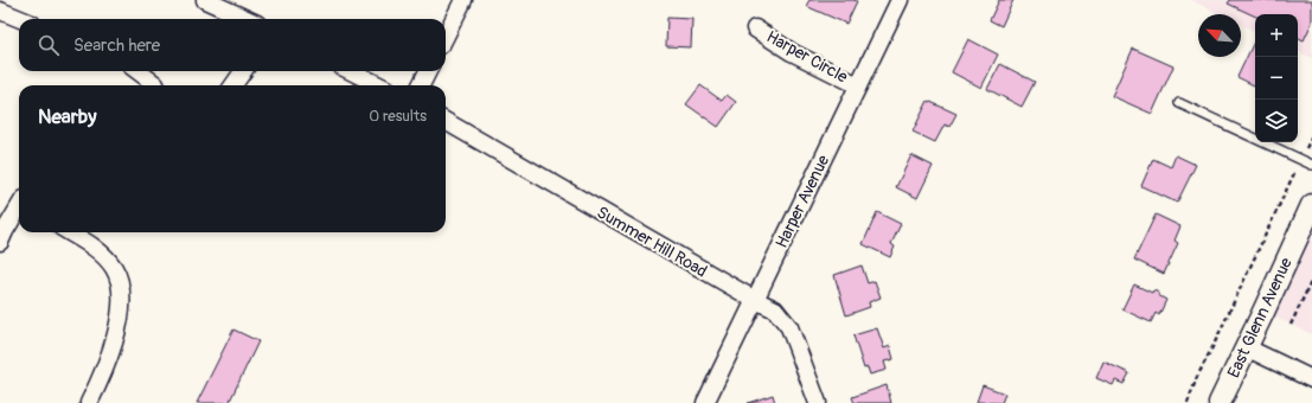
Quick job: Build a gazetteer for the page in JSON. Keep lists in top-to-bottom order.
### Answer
{
  "streets": {
    "street": [
      "Harper Circle",
      "Harper Avenue",
      "Summer Hill Road",
      "East Glenn Avenue"
    ]
  },
  "crossings": [
    ["Harper Circle", "Harper Avenue"],
    ["Harper Avenue", "Summer Hill Road"]
  ],
  "north": "top left",
  "page": {
    "map_buttons": ["+", "−"],
    "search": "Search here",
    "heading": ["Nearby", "0 results"]
  }
}
